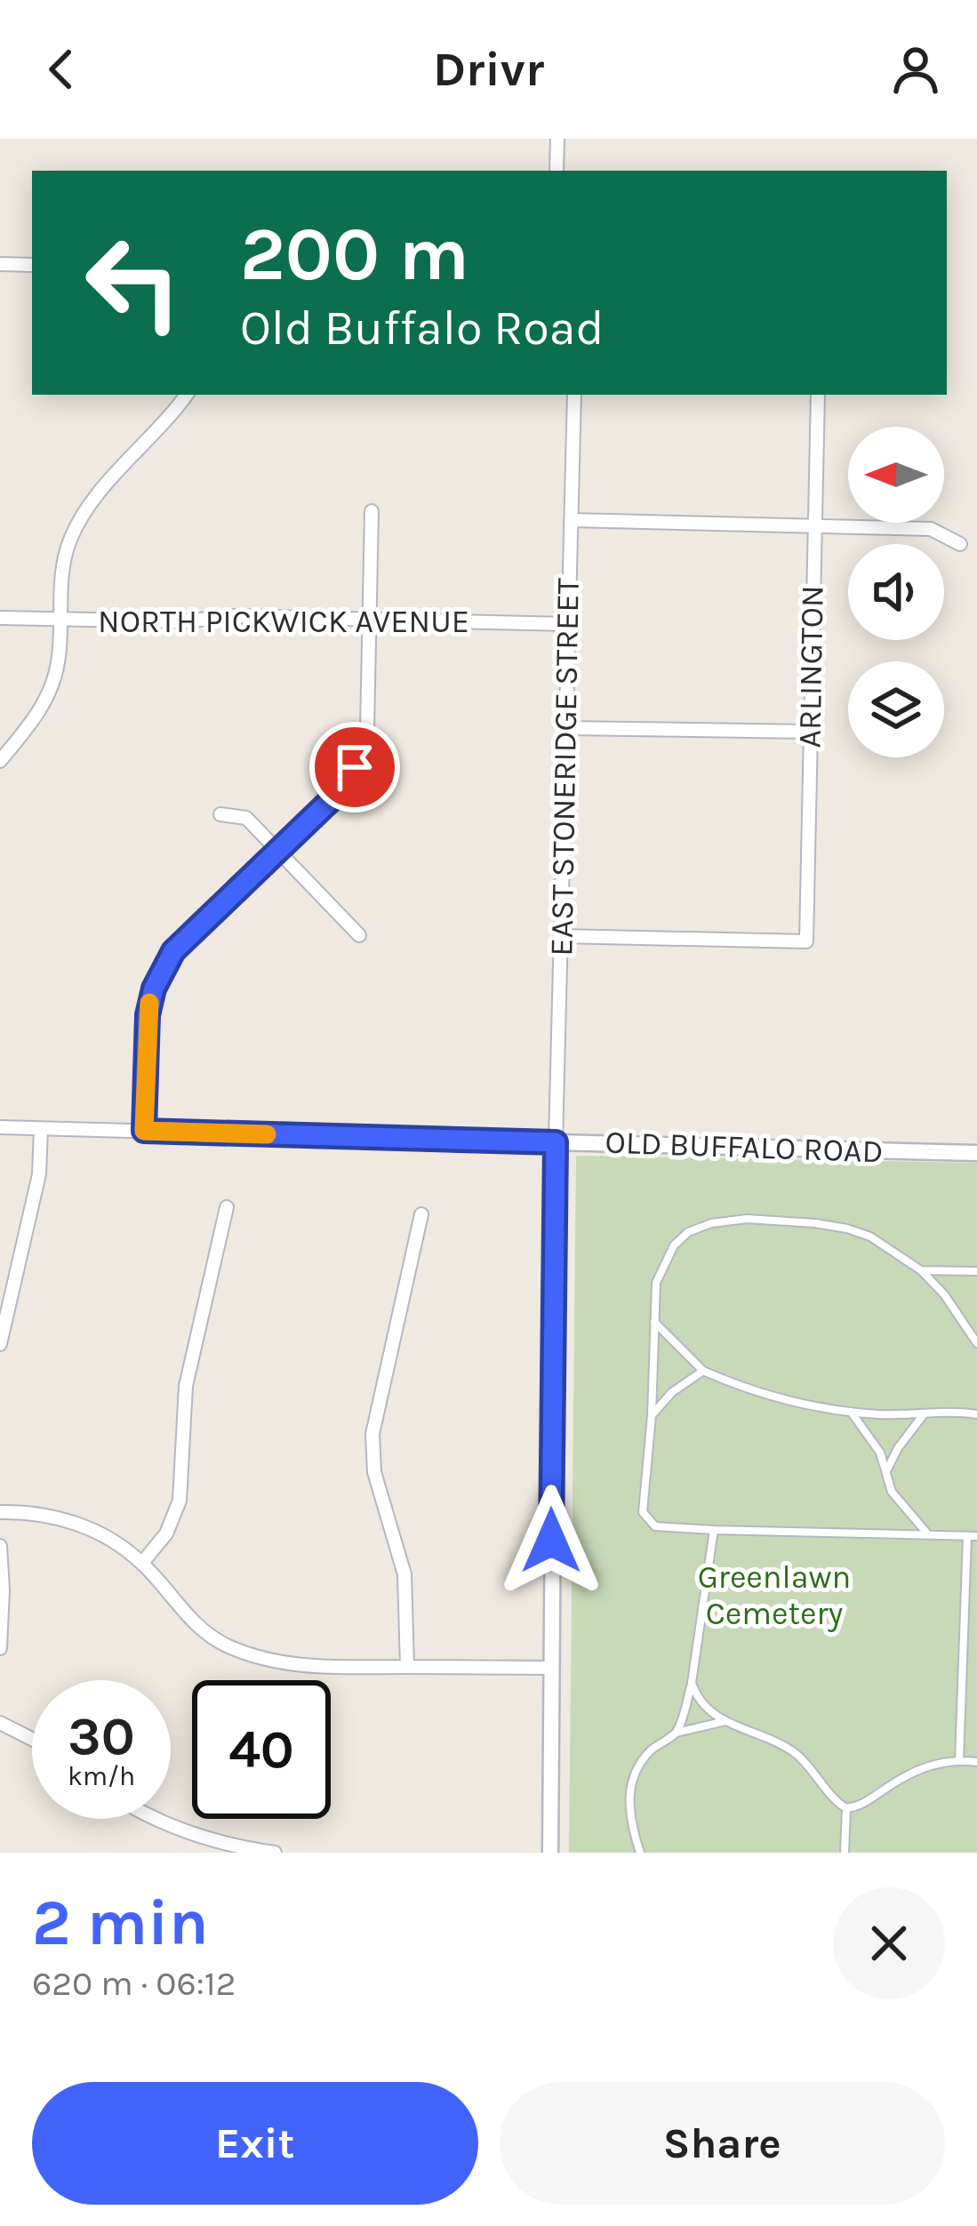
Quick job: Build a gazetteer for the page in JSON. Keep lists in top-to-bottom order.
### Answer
{
  "streets": {
    "street": [
      "NORTH PICKWICK AVENUE",
      "ARLINGTON",
      "EAST STONERIDGE STREET",
      "OLD BUFFALO ROAD"
    ]
  },
  "crossings": [
    ["NORTH PICKWICK AVENUE", "EAST STONERIDGE STREET"],
    ["ARLINGTON", "EAST STONERIDGE STREET"],
    ["EAST STONERIDGE STREET", "OLD BUFFALO ROAD"]
  ],
  "parks": ["Greenlawn Cemetery"],
  "north": "left",
  "page": {
    "header": "Drivr",
    "turn": ["200 m", "Old Buffalo Road"],
    "speed": "30 km/h",
    "limit": "40",
    "heading": ["2 min", "620 m · 06:12"],
    "buttons": ["Exit", "Share"]
  }
}
